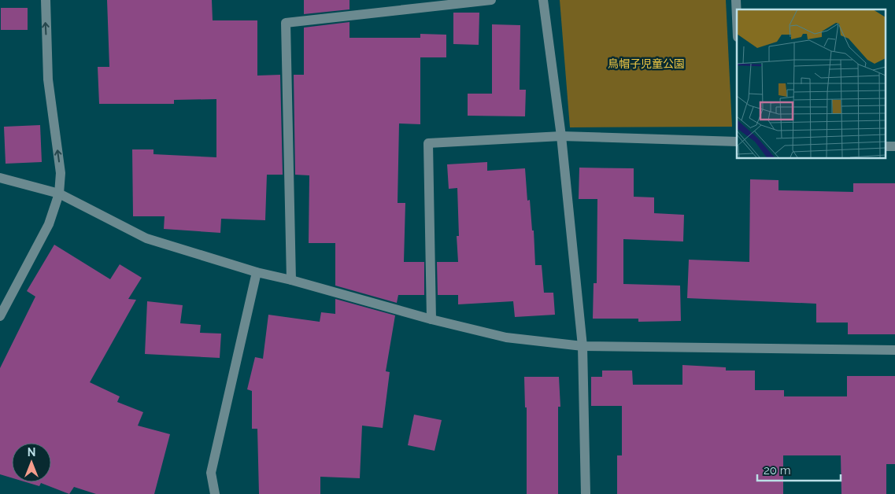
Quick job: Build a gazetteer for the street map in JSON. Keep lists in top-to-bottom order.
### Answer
{
  "parks": ["鳥帽子児童公園"],
  "scale_bar": "20 m",
  "north": "top"
}
